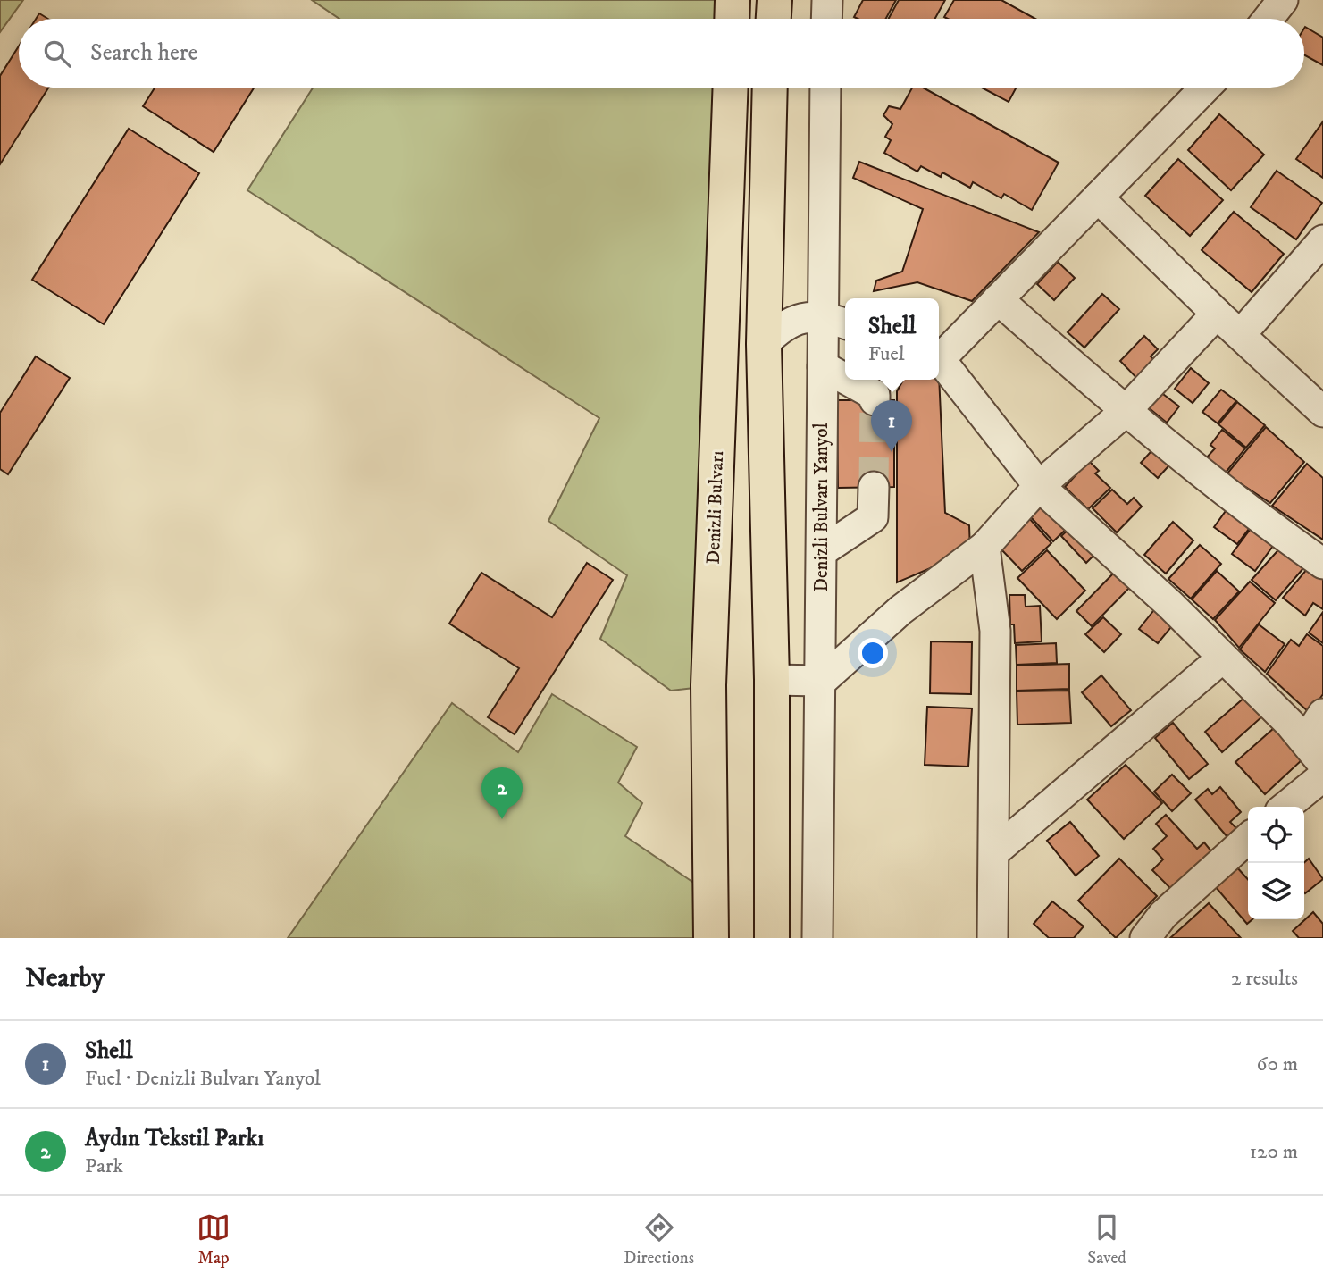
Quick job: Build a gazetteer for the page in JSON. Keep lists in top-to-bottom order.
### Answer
{
  "streets": {
    "highway": ["Denizli Bulvarı"],
    "street": ["Denizli Bulvarı Yanyol"]
  },
  "page": {
    "search": "Search here",
    "popup": ["Shell", "Fuel"],
    "pins": ["1", "2"],
    "heading": ["Nearby", "2 results"],
    "list": [
      {
        "mark": "1",
        "name": "Shell",
        "note": "Fuel · Denizli Bulvarı Yanyol",
        "value": "60 m"
      },
      {
        "mark": "2",
        "name": "Aydın Tekstil Parkı",
        "note": "Park",
        "value": "120 m"
      }
    ],
    "nav": ["Map", "Directions", "Saved"]
  }
}
